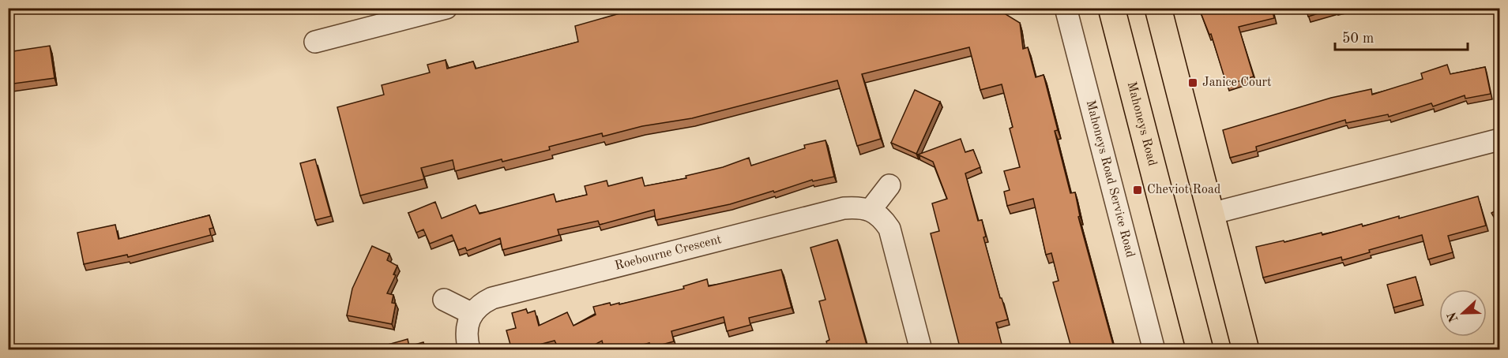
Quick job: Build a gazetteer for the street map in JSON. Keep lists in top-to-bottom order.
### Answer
{
  "streets": {
    "main road": ["Mahoneys Road"],
    "street": ["Mahoneys Road Service Road", "Roebourne Crescent"]
  },
  "places": {
    "transit": ["Janice Court", "Cheviot Road"]
  },
  "scale_bar": "50 m",
  "north": "left"
}
